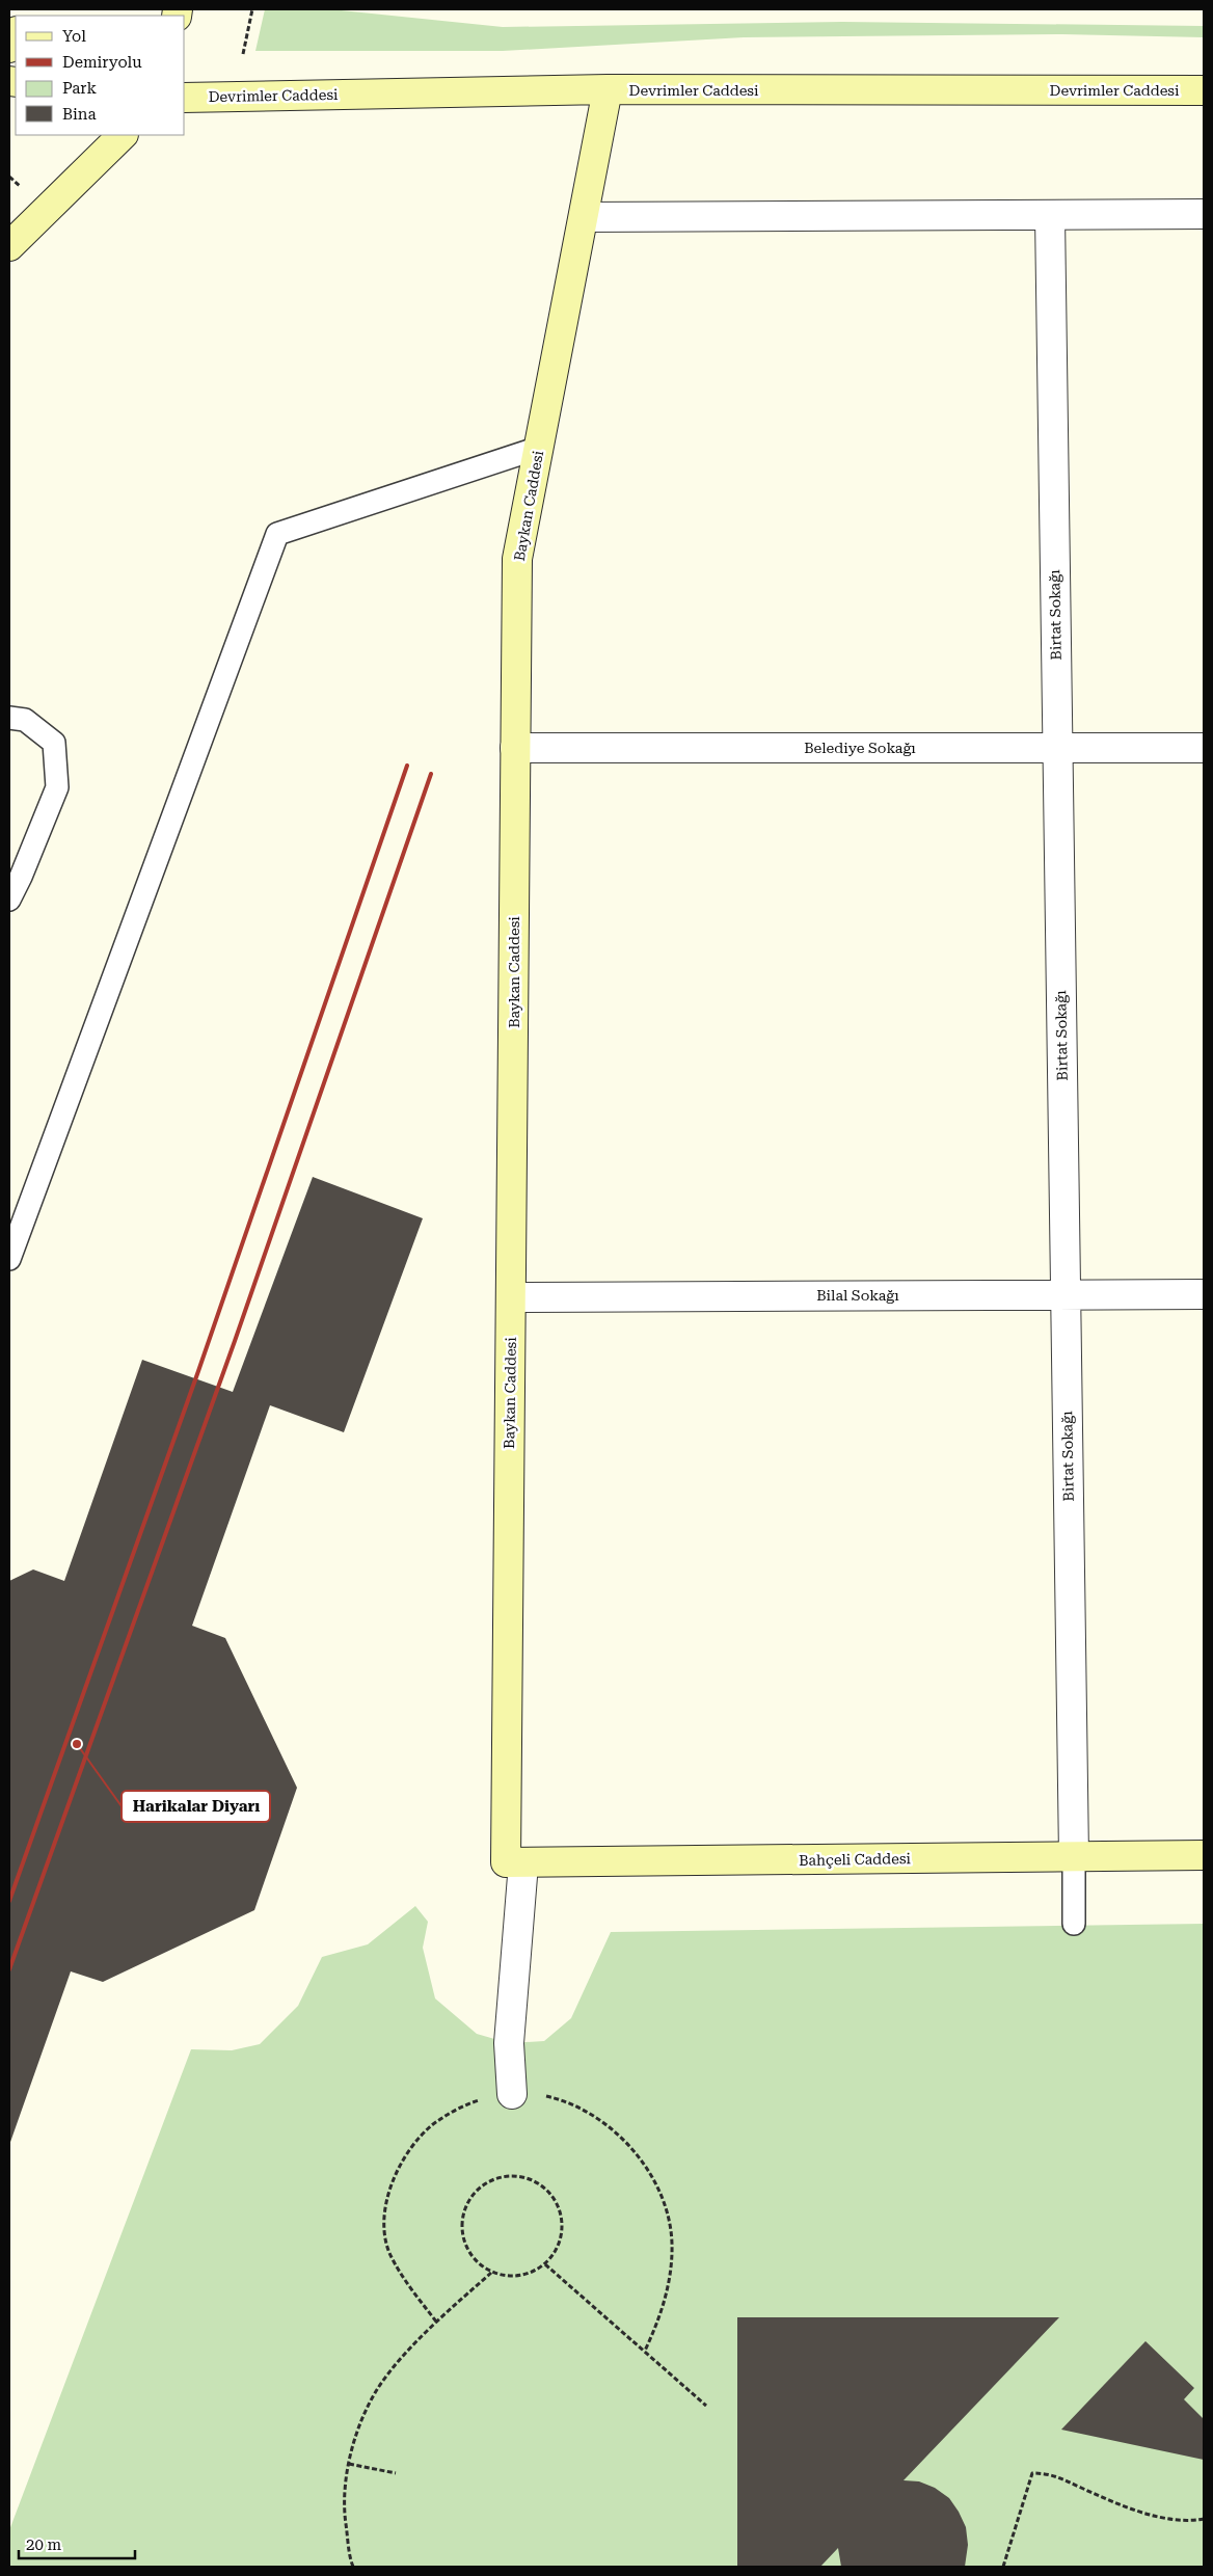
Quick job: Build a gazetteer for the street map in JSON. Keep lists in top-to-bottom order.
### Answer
{
  "streets": {
    "street": [
      "Devrimler Caddesi",
      "Baykan Caddesi",
      "Birtat Sokağı",
      "Belediye Sokağı",
      "Bilal Sokağı",
      "Bahçeli Caddesi"
    ]
  },
  "crossings": [
    ["Devrimler Caddesi", "Baykan Caddesi"],
    ["Baykan Caddesi", "Belediye Sokağı"],
    ["Baykan Caddesi", "Bilal Sokağı"],
    ["Baykan Caddesi", "Bahçeli Caddesi"],
    ["Birtat Sokağı", "Belediye Sokağı"],
    ["Birtat Sokağı", "Bilal Sokağı"],
    ["Birtat Sokağı", "Bahçeli Caddesi"]
  ],
  "places": ["Harikalar Diyarı"],
  "legend": [
    "Yol",
    "Demiryolu",
    "Park",
    "Bina"
  ],
  "scale_bar": "20 m"
}
